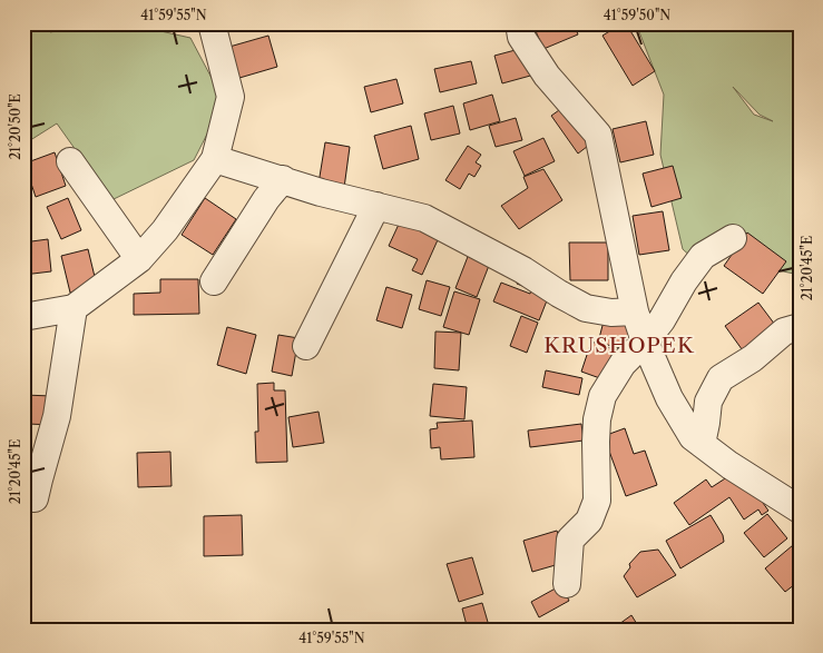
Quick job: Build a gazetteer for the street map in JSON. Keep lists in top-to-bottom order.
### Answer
{
  "districts": ["KRUSHOPEK"],
  "coordinates": [
    "41°59'55\"N",
    "41°59'50\"N",
    "21°20'50\"E",
    "21°20'45\"E"
  ]
}
